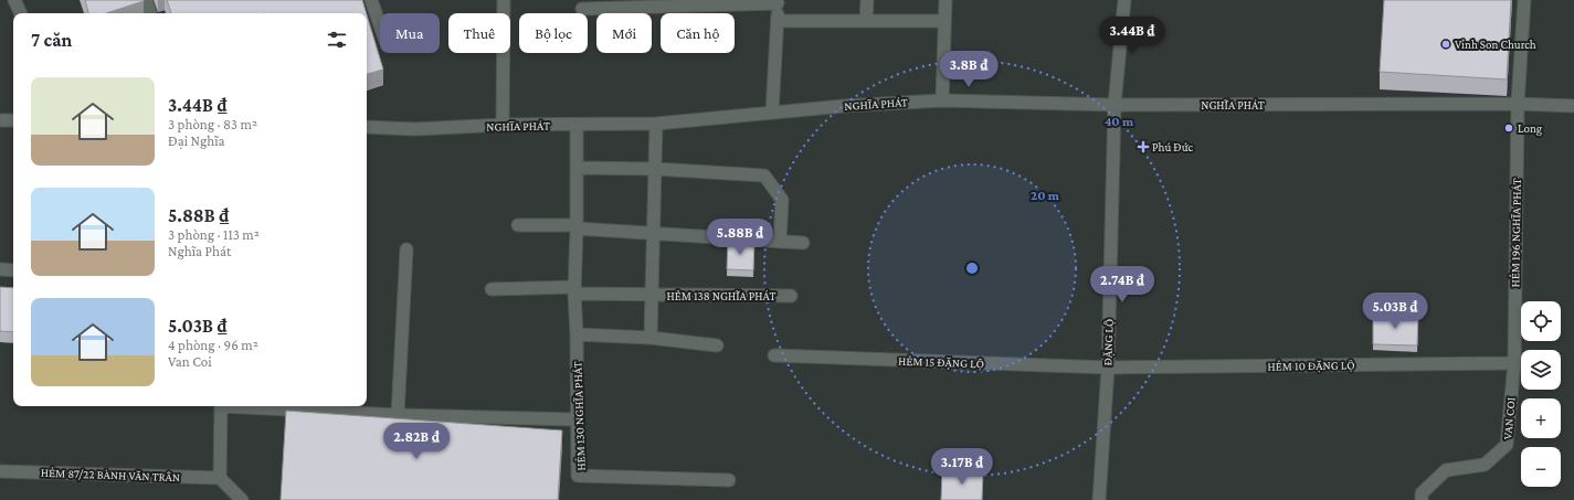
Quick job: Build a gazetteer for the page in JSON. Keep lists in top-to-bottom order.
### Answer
{
  "streets": {
    "street": [
      "NGHĨA PHÁT",
      "HẺM 196 NGHĨA PHÁT",
      "HẺM 138 NGHĨA PHÁT",
      "ĐẶNG LỘ",
      "HẺM 15 ĐẶNG LỘ",
      "HẺM 10 ĐẶNG LỘ",
      "HẺM 130 NGHĨA PHÁT",
      "VAN COI",
      "HẺM 87/22 BÀNH VĂN TRÂN"
    ]
  },
  "crossings": [
    ["NGHĨA PHÁT", "HẺM 196 NGHĨA PHÁT"],
    ["NGHĨA PHÁT", "HẺM 138 NGHĨA PHÁT"],
    ["NGHĨA PHÁT", "ĐẶNG LỘ"],
    ["NGHĨA PHÁT", "HẺM 130 NGHĨA PHÁT"],
    ["HẺM 196 NGHĨA PHÁT", "HẺM 10 ĐẶNG LỘ"],
    ["HẺM 196 NGHĨA PHÁT", "VAN COI"],
    ["HẺM 138 NGHĨA PHÁT", "HẺM 130 NGHĨA PHÁT"],
    ["ĐẶNG LỘ", "HẺM 15 ĐẶNG LỘ"],
    ["ĐẶNG LỘ", "HẺM 10 ĐẶNG LỘ"],
    ["HẺM 15 ĐẶNG LỘ", "HẺM 10 ĐẶNG LỘ"],
    ["HẺM 10 ĐẶNG LỘ", "VAN COI"]
  ],
  "places": {
    "other": ["Vinh Son Church", "Long"],
    "health": ["Phú Đức"]
  },
  "page": {
    "chip": [
      "Mua",
      "Thuê",
      "Bộ lọc",
      "Mới",
      "Căn hộ"
    ],
    "heading": "7 căn",
    "price": [
      "3.44B ₫",
      "3.8B ₫",
      "5.88B ₫",
      "2.74B ₫",
      "5.03B ₫",
      "2.82B ₫",
      "3.17B ₫"
    ],
    "list": [
      {
        "name": "3.44B ₫",
        "note": "3 phòng · 83 m² · Đại Nghĩa"
      },
      {
        "name": "5.88B ₫",
        "note": "3 phòng · 113 m² · Nghĩa Phát"
      },
      {
        "name": "5.03B ₫",
        "note": "4 phòng · 96 m² · Van Coi"
      }
    ],
    "map_buttons": ["+", "−"]
  },
  "rings": ["40 m", "20 m"]
}
